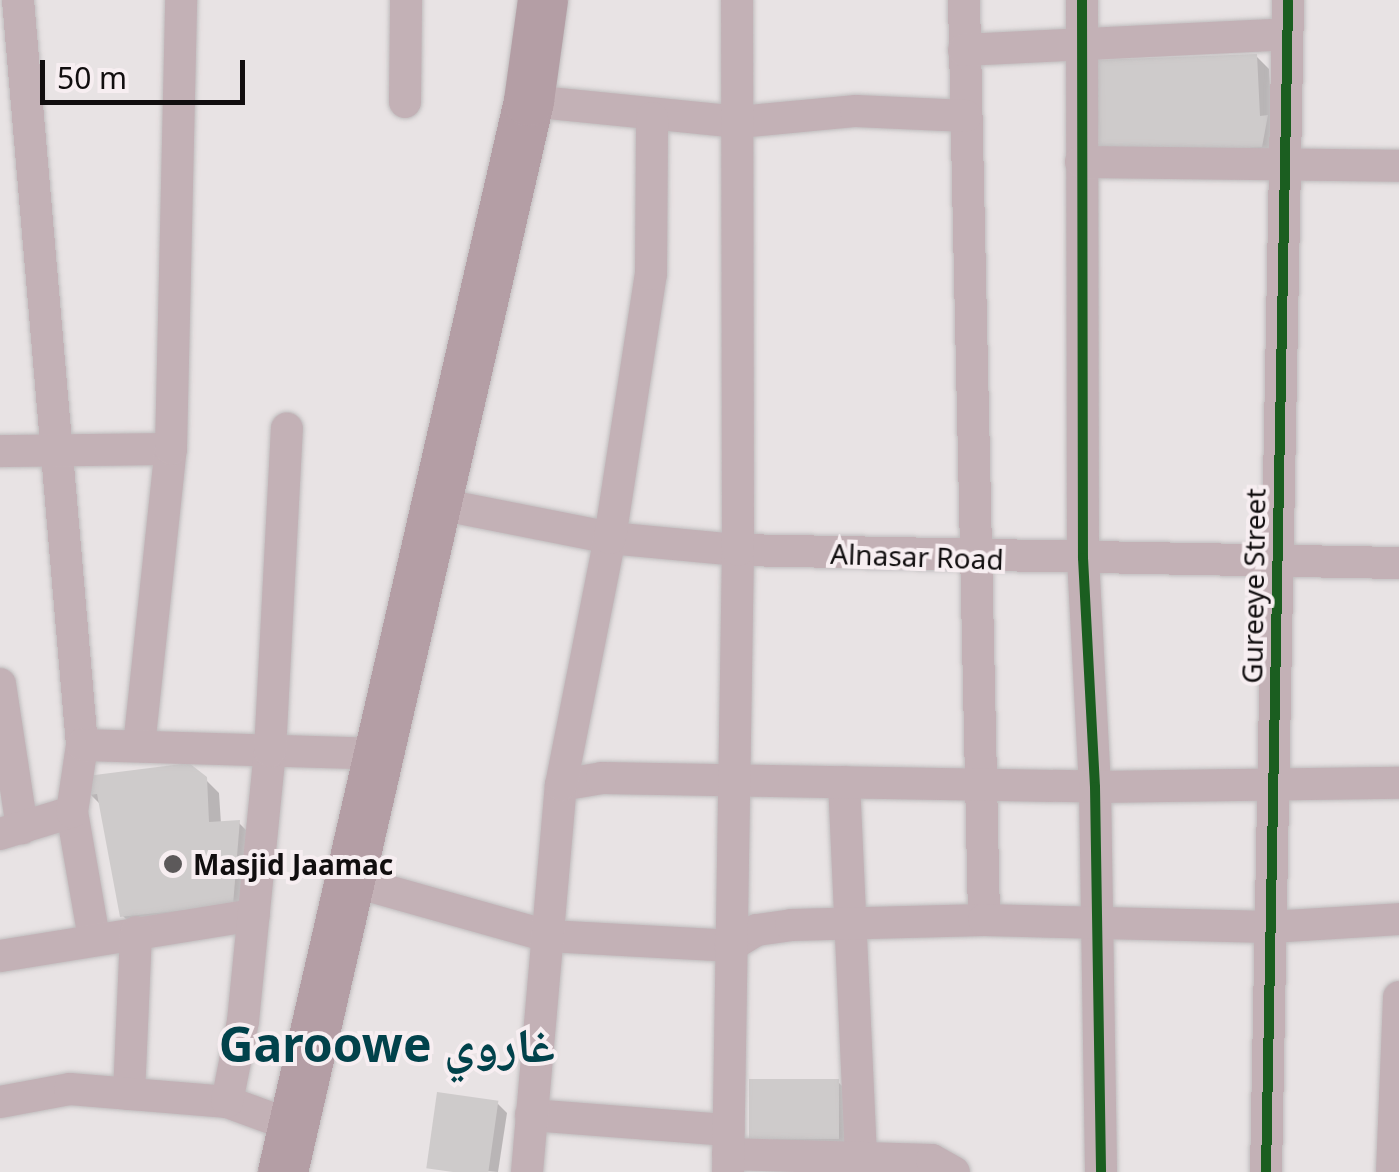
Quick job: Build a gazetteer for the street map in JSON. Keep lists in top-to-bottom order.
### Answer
{
  "streets": {
    "street": ["Alnasar Road", "Gureeye Street"]
  },
  "crossings": [
    ["Alnasar Road", "Gureeye Street"]
  ],
  "districts": ["Garoowe غاروي"],
  "places": ["Masjid Jaamac"],
  "scale_bar": "50 m"
}
